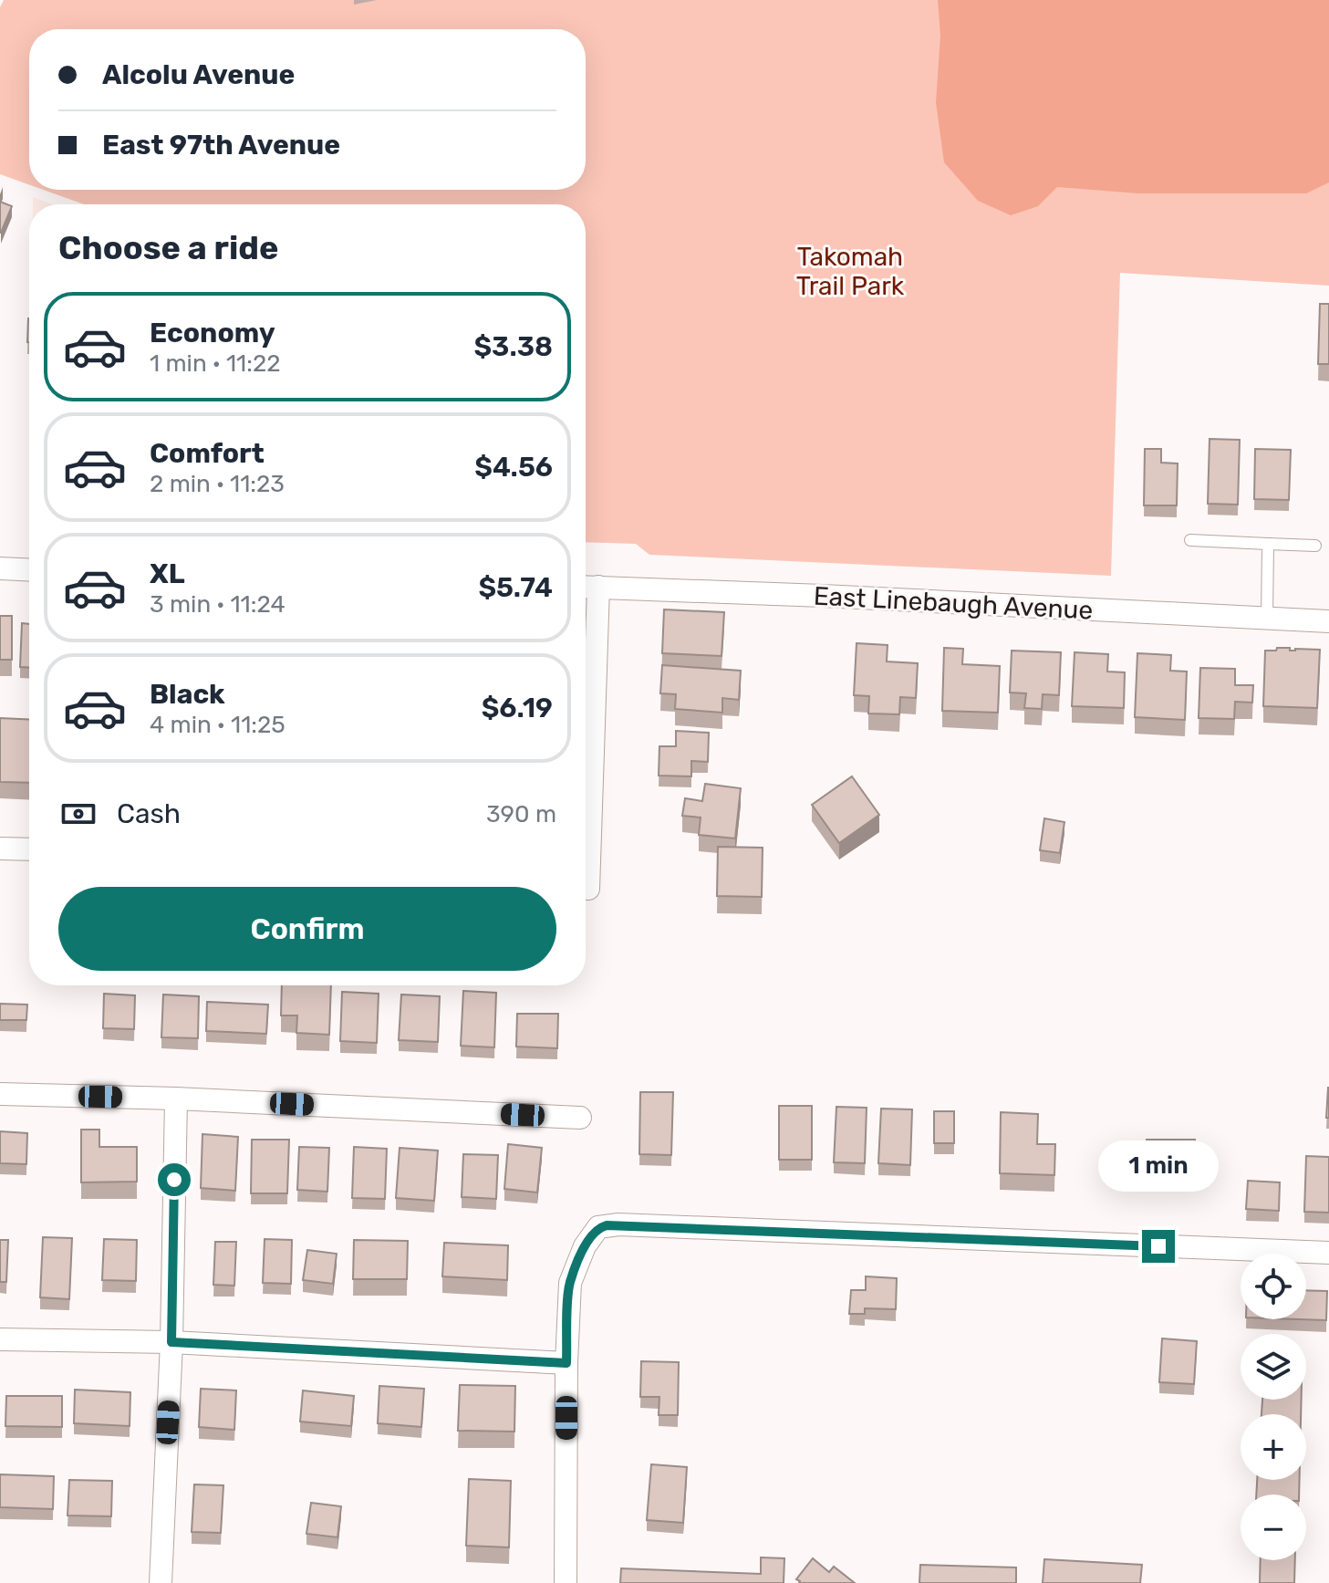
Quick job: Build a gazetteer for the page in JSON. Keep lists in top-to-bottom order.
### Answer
{
  "streets": {
    "street": ["East Linebaugh Avenue"]
  },
  "parks": ["Takomah Trail Park"],
  "page": {
    "banner": ["Alcolu Avenue", "East 97th Avenue"],
    "heading": "Choose a ride",
    "list": [
      {
        "name": "Economy",
        "note": "1 min · 11:22",
        "value": "$3.38"
      },
      {
        "name": "Comfort",
        "note": "2 min · 11:23",
        "value": "$4.56"
      },
      {
        "name": "XL",
        "note": "3 min · 11:24",
        "value": "$5.74"
      },
      {
        "name": "Black",
        "note": "4 min · 11:25",
        "value": "$6.19"
      }
    ],
    "pay": ["Cash", "390 m"],
    "buttons": "Confirm",
    "bubble": "1 min",
    "map_buttons": ["+", "−"]
  }
}
